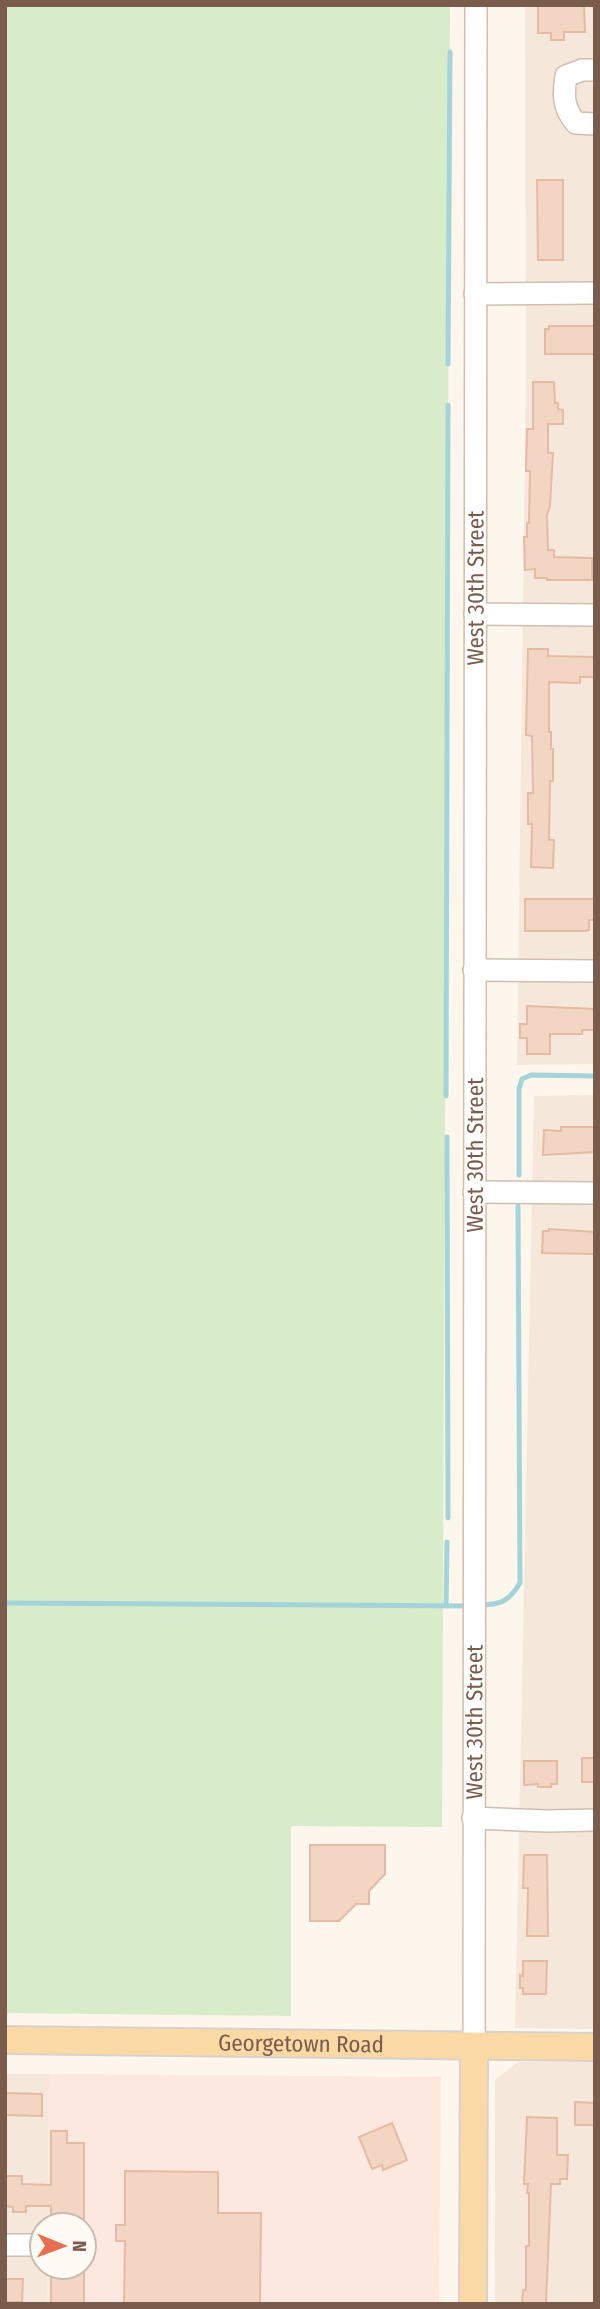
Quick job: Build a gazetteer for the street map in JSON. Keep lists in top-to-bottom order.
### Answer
{
  "streets": {
    "main road": ["West 30th Street", "Georgetown Road"]
  },
  "crossings": [
    ["West 30th Street", "Georgetown Road"]
  ],
  "north": "right"
}
